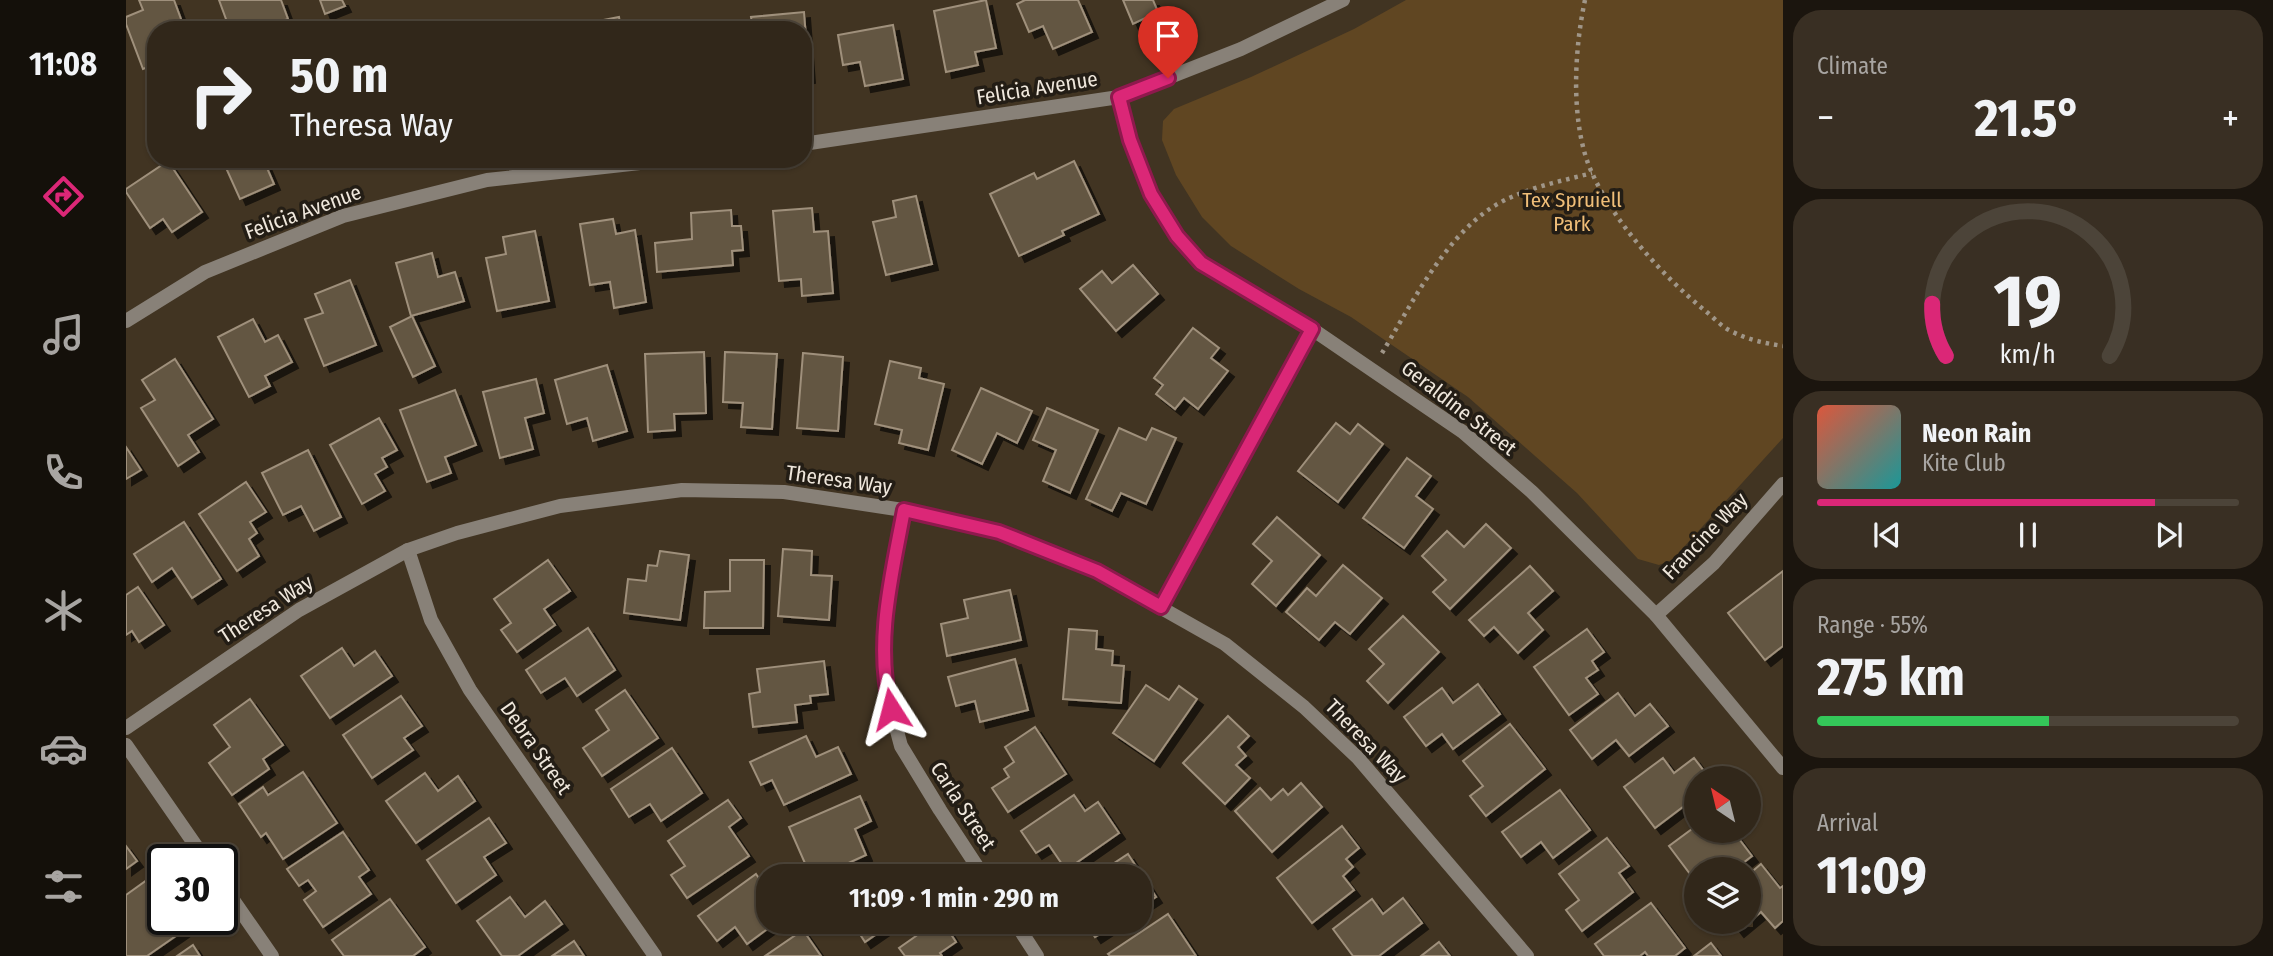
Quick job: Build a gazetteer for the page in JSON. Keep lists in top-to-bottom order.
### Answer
{
  "streets": {
    "street": [
      "Felicia Avenue",
      "Geraldine Street",
      "Theresa Way",
      "Francine Way",
      "Debra Street",
      "Carla Street"
    ]
  },
  "crossings": [
    ["Felicia Avenue", "Geraldine Street"],
    ["Geraldine Street", "Francine Way"],
    ["Theresa Way", "Debra Street"],
    ["Theresa Way", "Carla Street"]
  ],
  "parks": ["Tex Spruiell Park"],
  "north": "top left",
  "page": {
    "tabs": "11:08",
    "tile": [
      "Climate",
      ["Range · 55%", "275 km"],
      ["Arrival", "11:09"]
    ],
    "turn": ["50 m", "Theresa Way"],
    "heat": ["−", "21.5°", "+"],
    "song": ["Neon Rain", "Kite Club"],
    "limit": "30",
    "trip": "11:09 · 1 min · 290 m",
    "gauge": ["19", "km/h"]
  }
}
